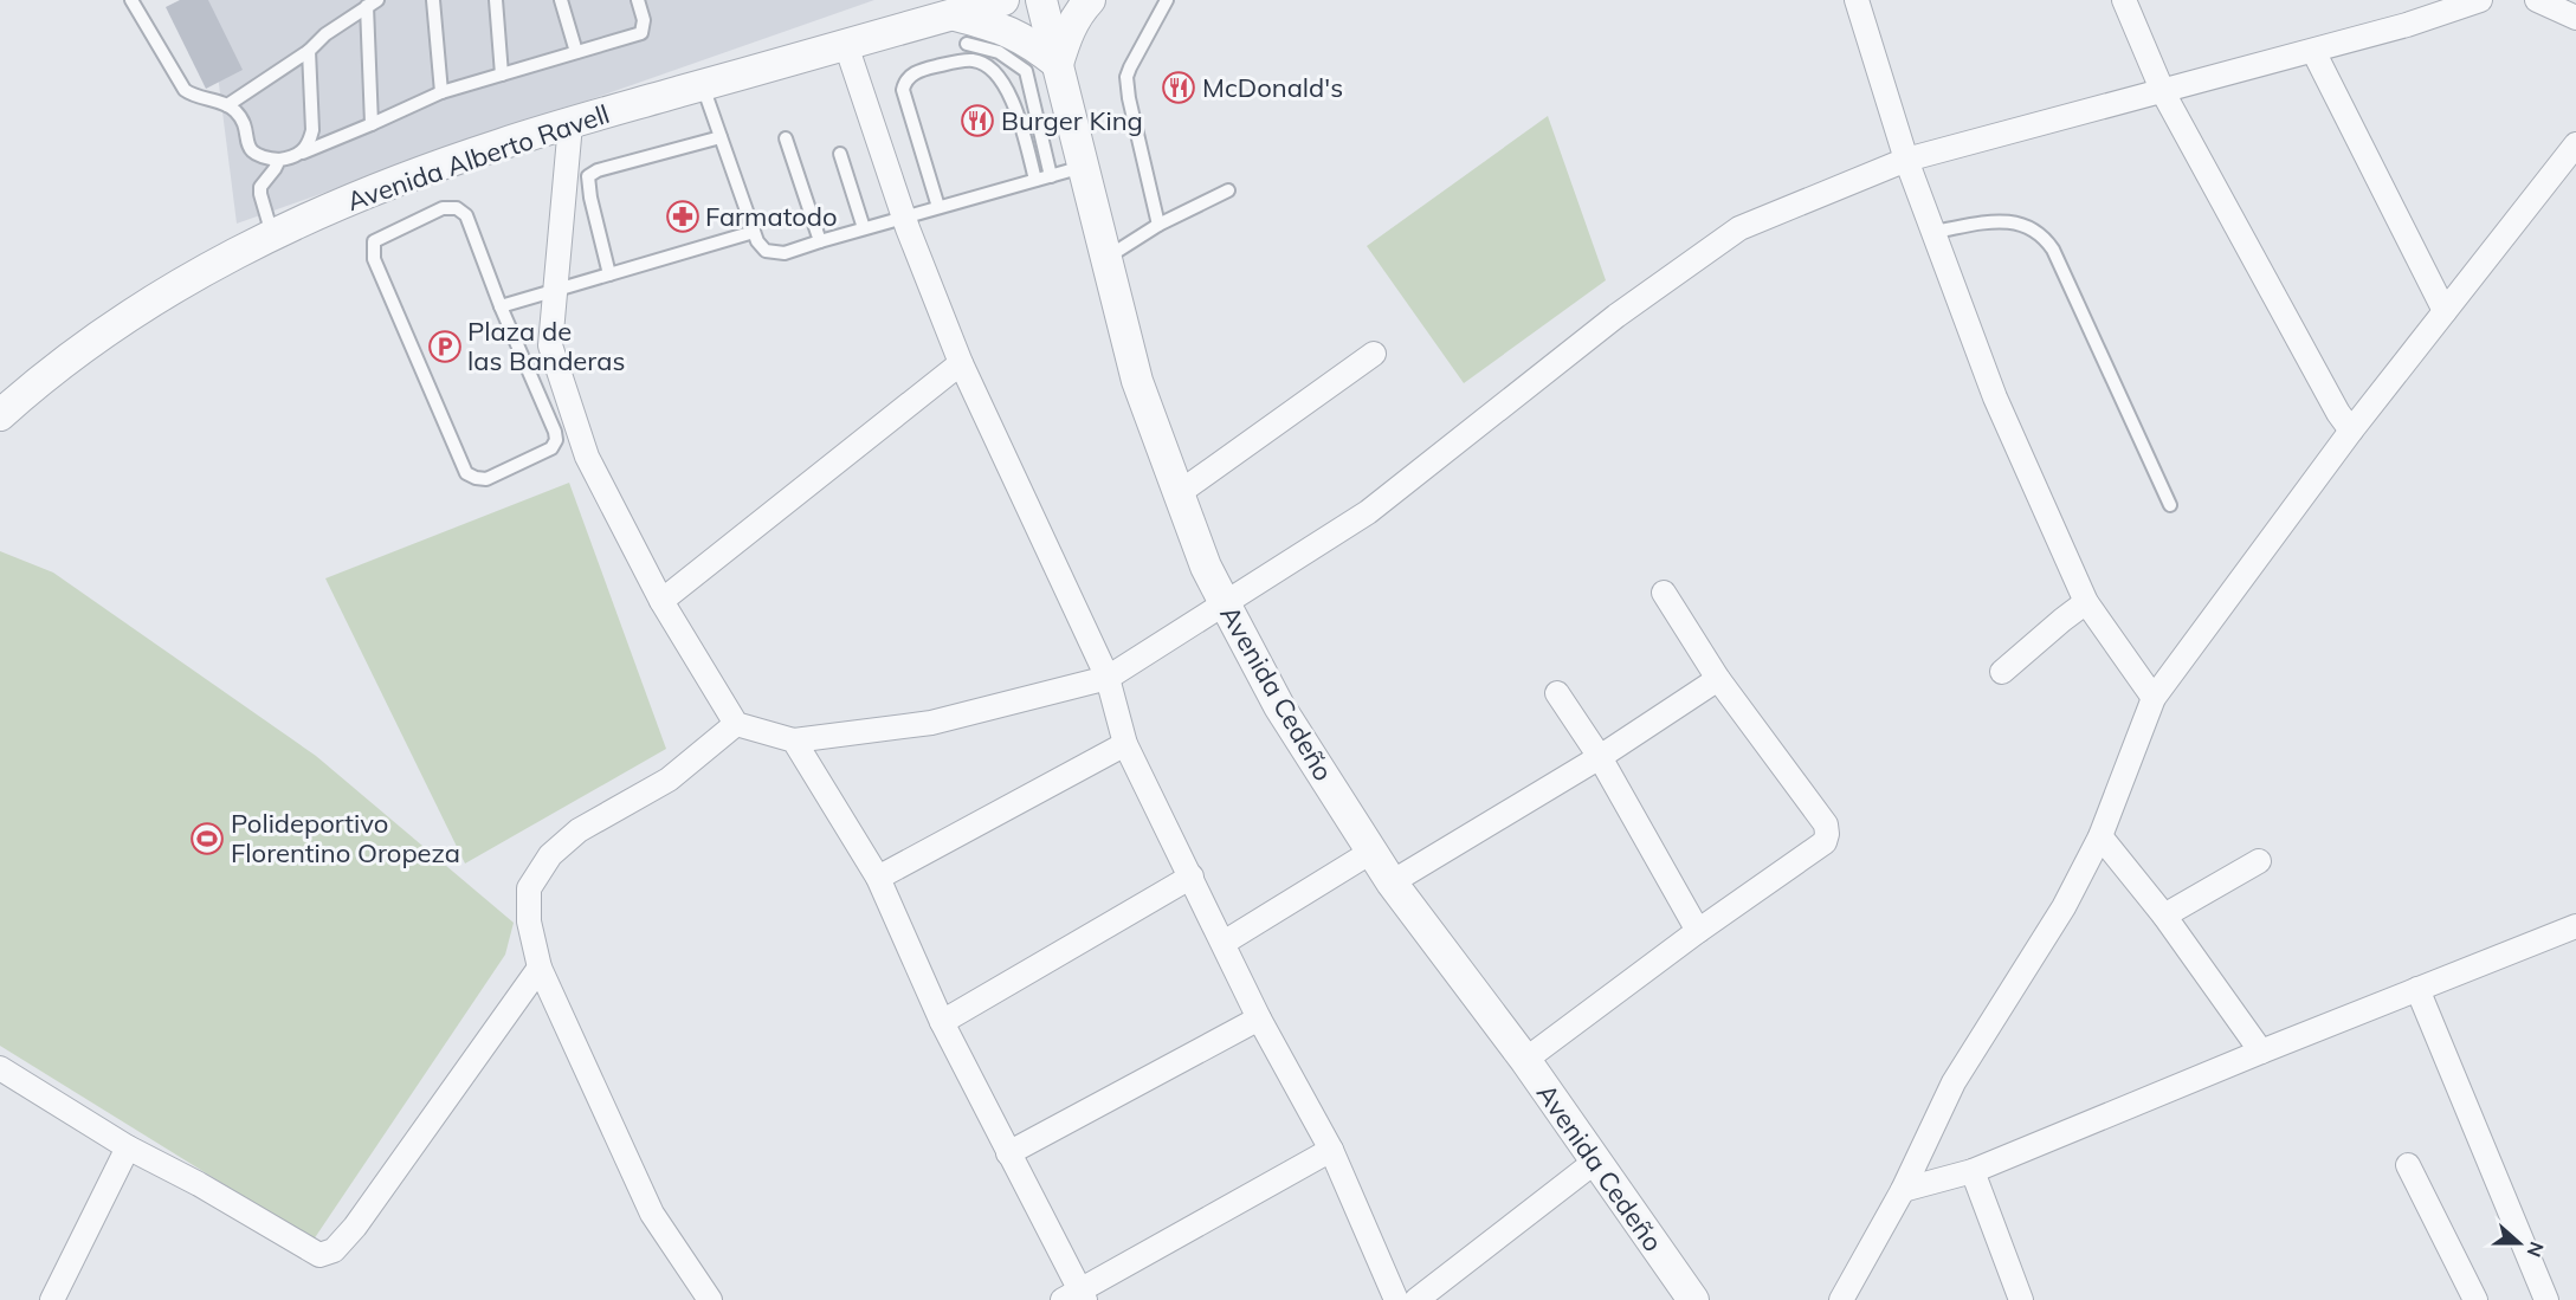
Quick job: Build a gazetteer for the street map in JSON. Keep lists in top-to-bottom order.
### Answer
{
  "streets": {
    "street": ["Avenida Alberto Ravell", "Avenida Cedeño"]
  },
  "places": {
    "restaurant": ["McDonald's", "Burger King"],
    "pharmacy": ["Farmatodo"],
    "parking": ["Plaza de las Banderas"],
    "sports": ["Polideportivo Florentino Oropeza"]
  },
  "north": "right"
}
